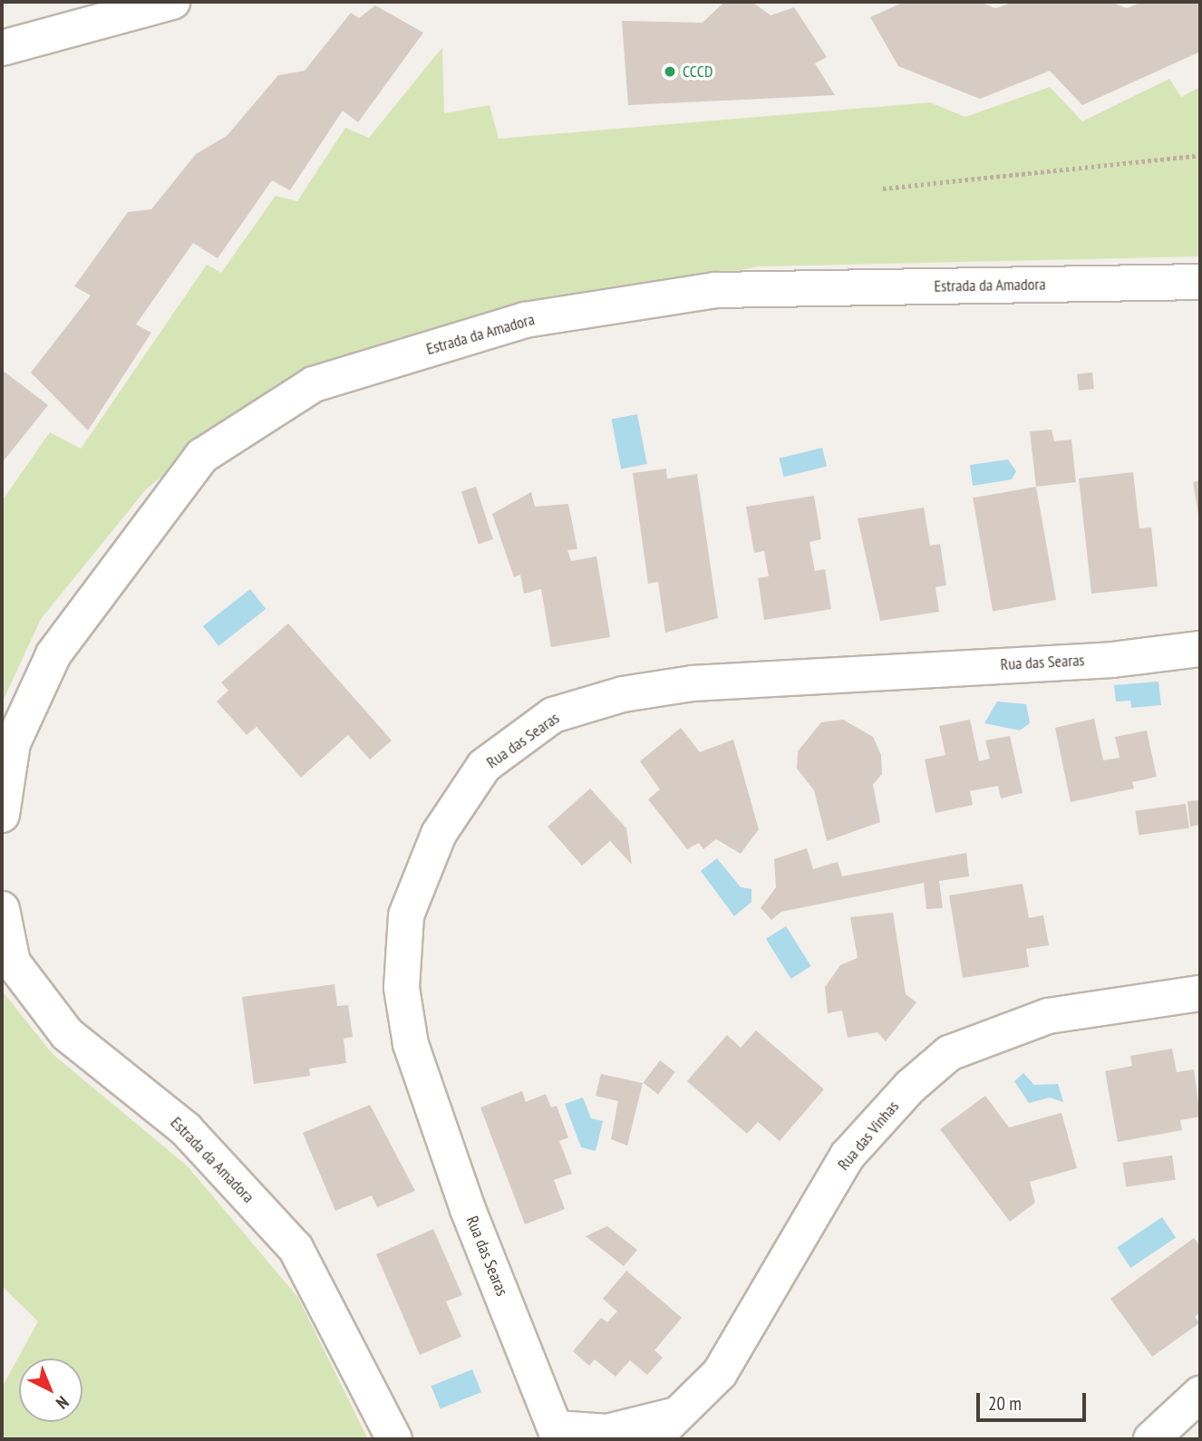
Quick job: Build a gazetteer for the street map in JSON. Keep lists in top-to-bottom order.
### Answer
{
  "streets": {
    "street": ["Estrada da Amadora", "Rua das Searas", "Rua das Vinhas"]
  },
  "places": ["CCCD"],
  "scale_bar": "20 m",
  "north": "bottom right"
}
